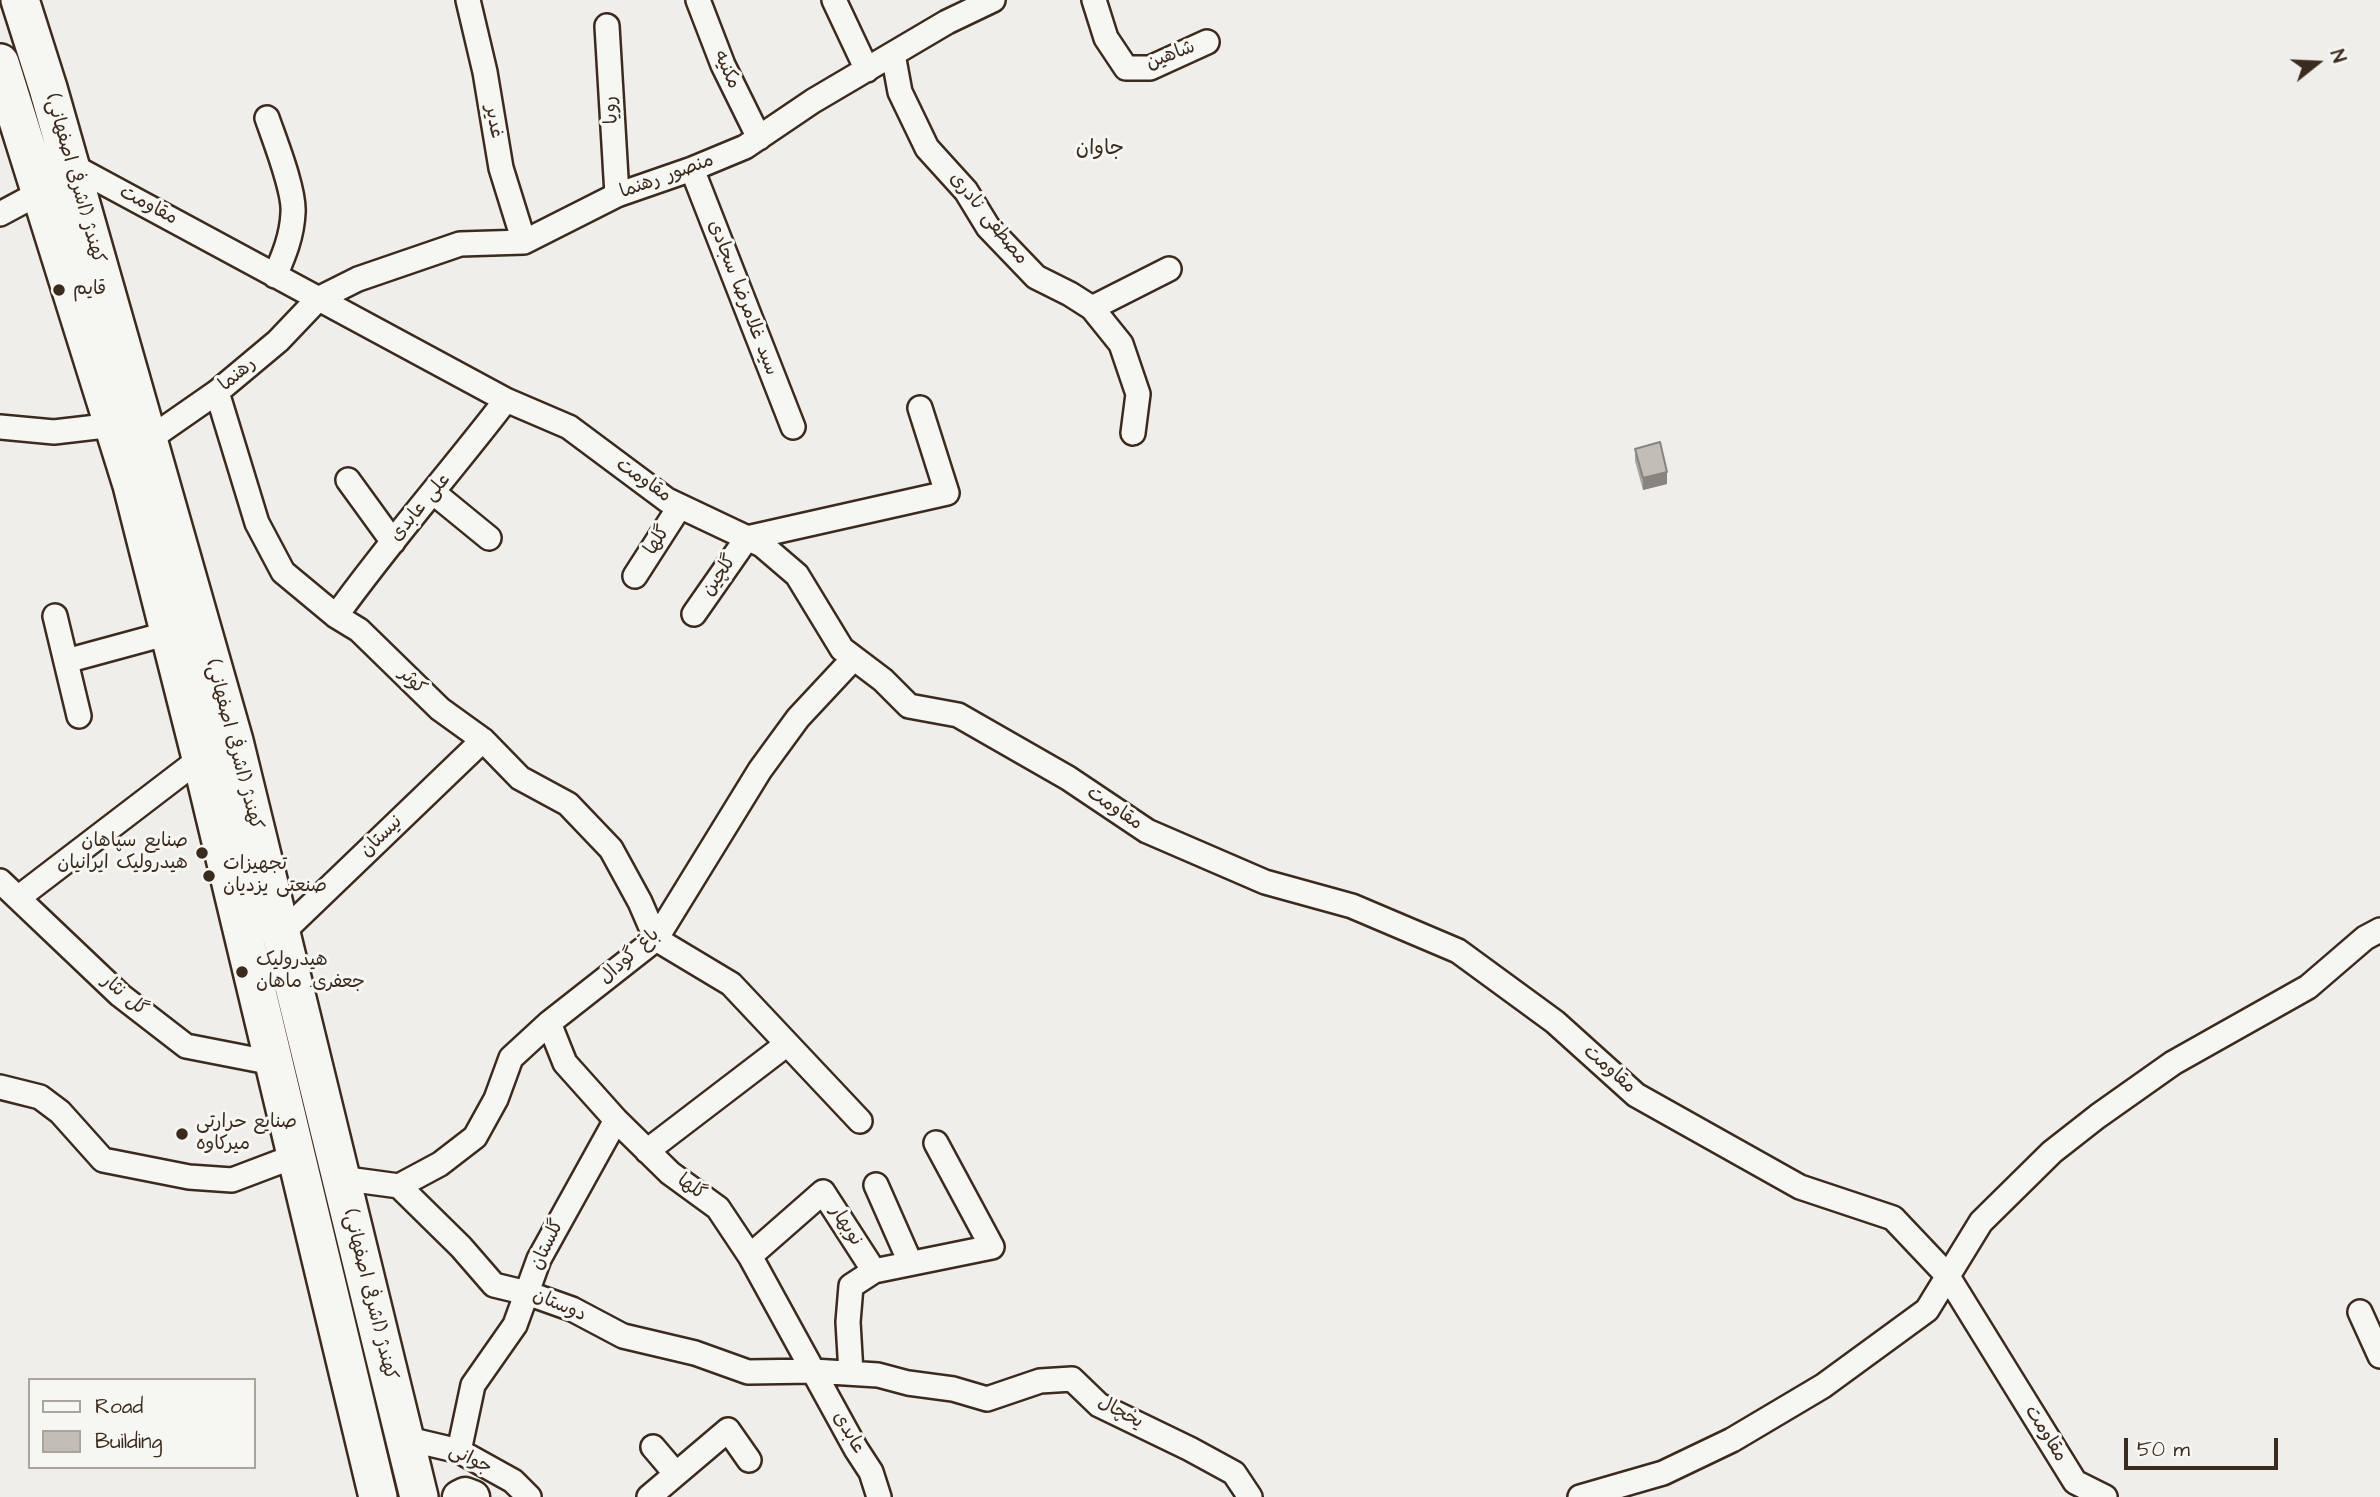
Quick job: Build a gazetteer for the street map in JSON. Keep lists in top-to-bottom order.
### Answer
{
  "streets": {
    "main road": ["کهندژ (اشرفی اصفهانی)"],
    "street": [
      "شاهین",
      "مکنیه",
      "رویا",
      "غدیر",
      "منصور رهنما",
      "مقاومت",
      "مصطفی نادری",
      "سید غلامرضا سجادی",
      "رهنما",
      "علی عابدی",
      "گلها",
      "گلچین",
      "کوثر",
      "نیستان",
      "باغ گودال",
      "گل نثار",
      "نوبهار",
      "گلستان",
      "دوستان",
      "یخچال",
      "عابدی",
      "جوانی"
    ]
  },
  "crossings": [
    ["مکنیه", "منصور رهنما"],
    ["رویا", "منصور رهنما"],
    ["غدیر", "منصور رهنما"],
    ["منصور رهنما", "مقاومت"],
    ["منصور رهنما", "مصطفی نادری"],
    ["منصور رهنما", "سید غلامرضا سجادی"],
    ["منصور رهنما", "رهنما"],
    ["کهندژ (اشرفی اصفهانی)", "مقاومت"],
    ["کهندژ (اشرفی اصفهانی)", "رهنما"],
    ["کهندژ (اشرفی اصفهانی)", "نیستان"],
    ["کهندژ (اشرفی اصفهانی)", "گل نثار"],
    ["کهندژ (اشرفی اصفهانی)", "جوانی"],
    ["مقاومت", "رهنما"],
    ["مقاومت", "علی عابدی"],
    ["مقاومت", "گلها"],
    ["مقاومت", "گلچین"],
    ["مقاومت", "باغ گودال"],
    ["رهنما", "کوثر"],
    ["علی عابدی", "کوثر"],
    ["گلها", "باغ گودال"],
    ["گلها", "نوبهار"],
    ["گلها", "گلستان"],
    ["گلها", "دوستان"],
    ["گلها", "یخچال"],
    ["گلها", "عابدی"],
    ["کوثر", "نیستان"],
    ["کوثر", "باغ گودال"],
    ["باغ گودال", "دوستان"],
    ["گلستان", "دوستان"],
    ["گلستان", "جوانی"],
    ["دوستان", "یخچال"],
    ["دوستان", "عابدی"],
    ["یخچال", "عابدی"]
  ],
  "districts": ["جاوان"],
  "places": [
    "قایم",
    "صنایع سپاهان هیدرولیک ایرانیان",
    "تجهیزات صنعتی یزدیان",
    "هیدرولیک جعفری. ماهان",
    "صنایع حرارتی میرکاوه"
  ],
  "legend": ["Road", "Building"],
  "scale_bar": "50 m",
  "north": "right"
}
